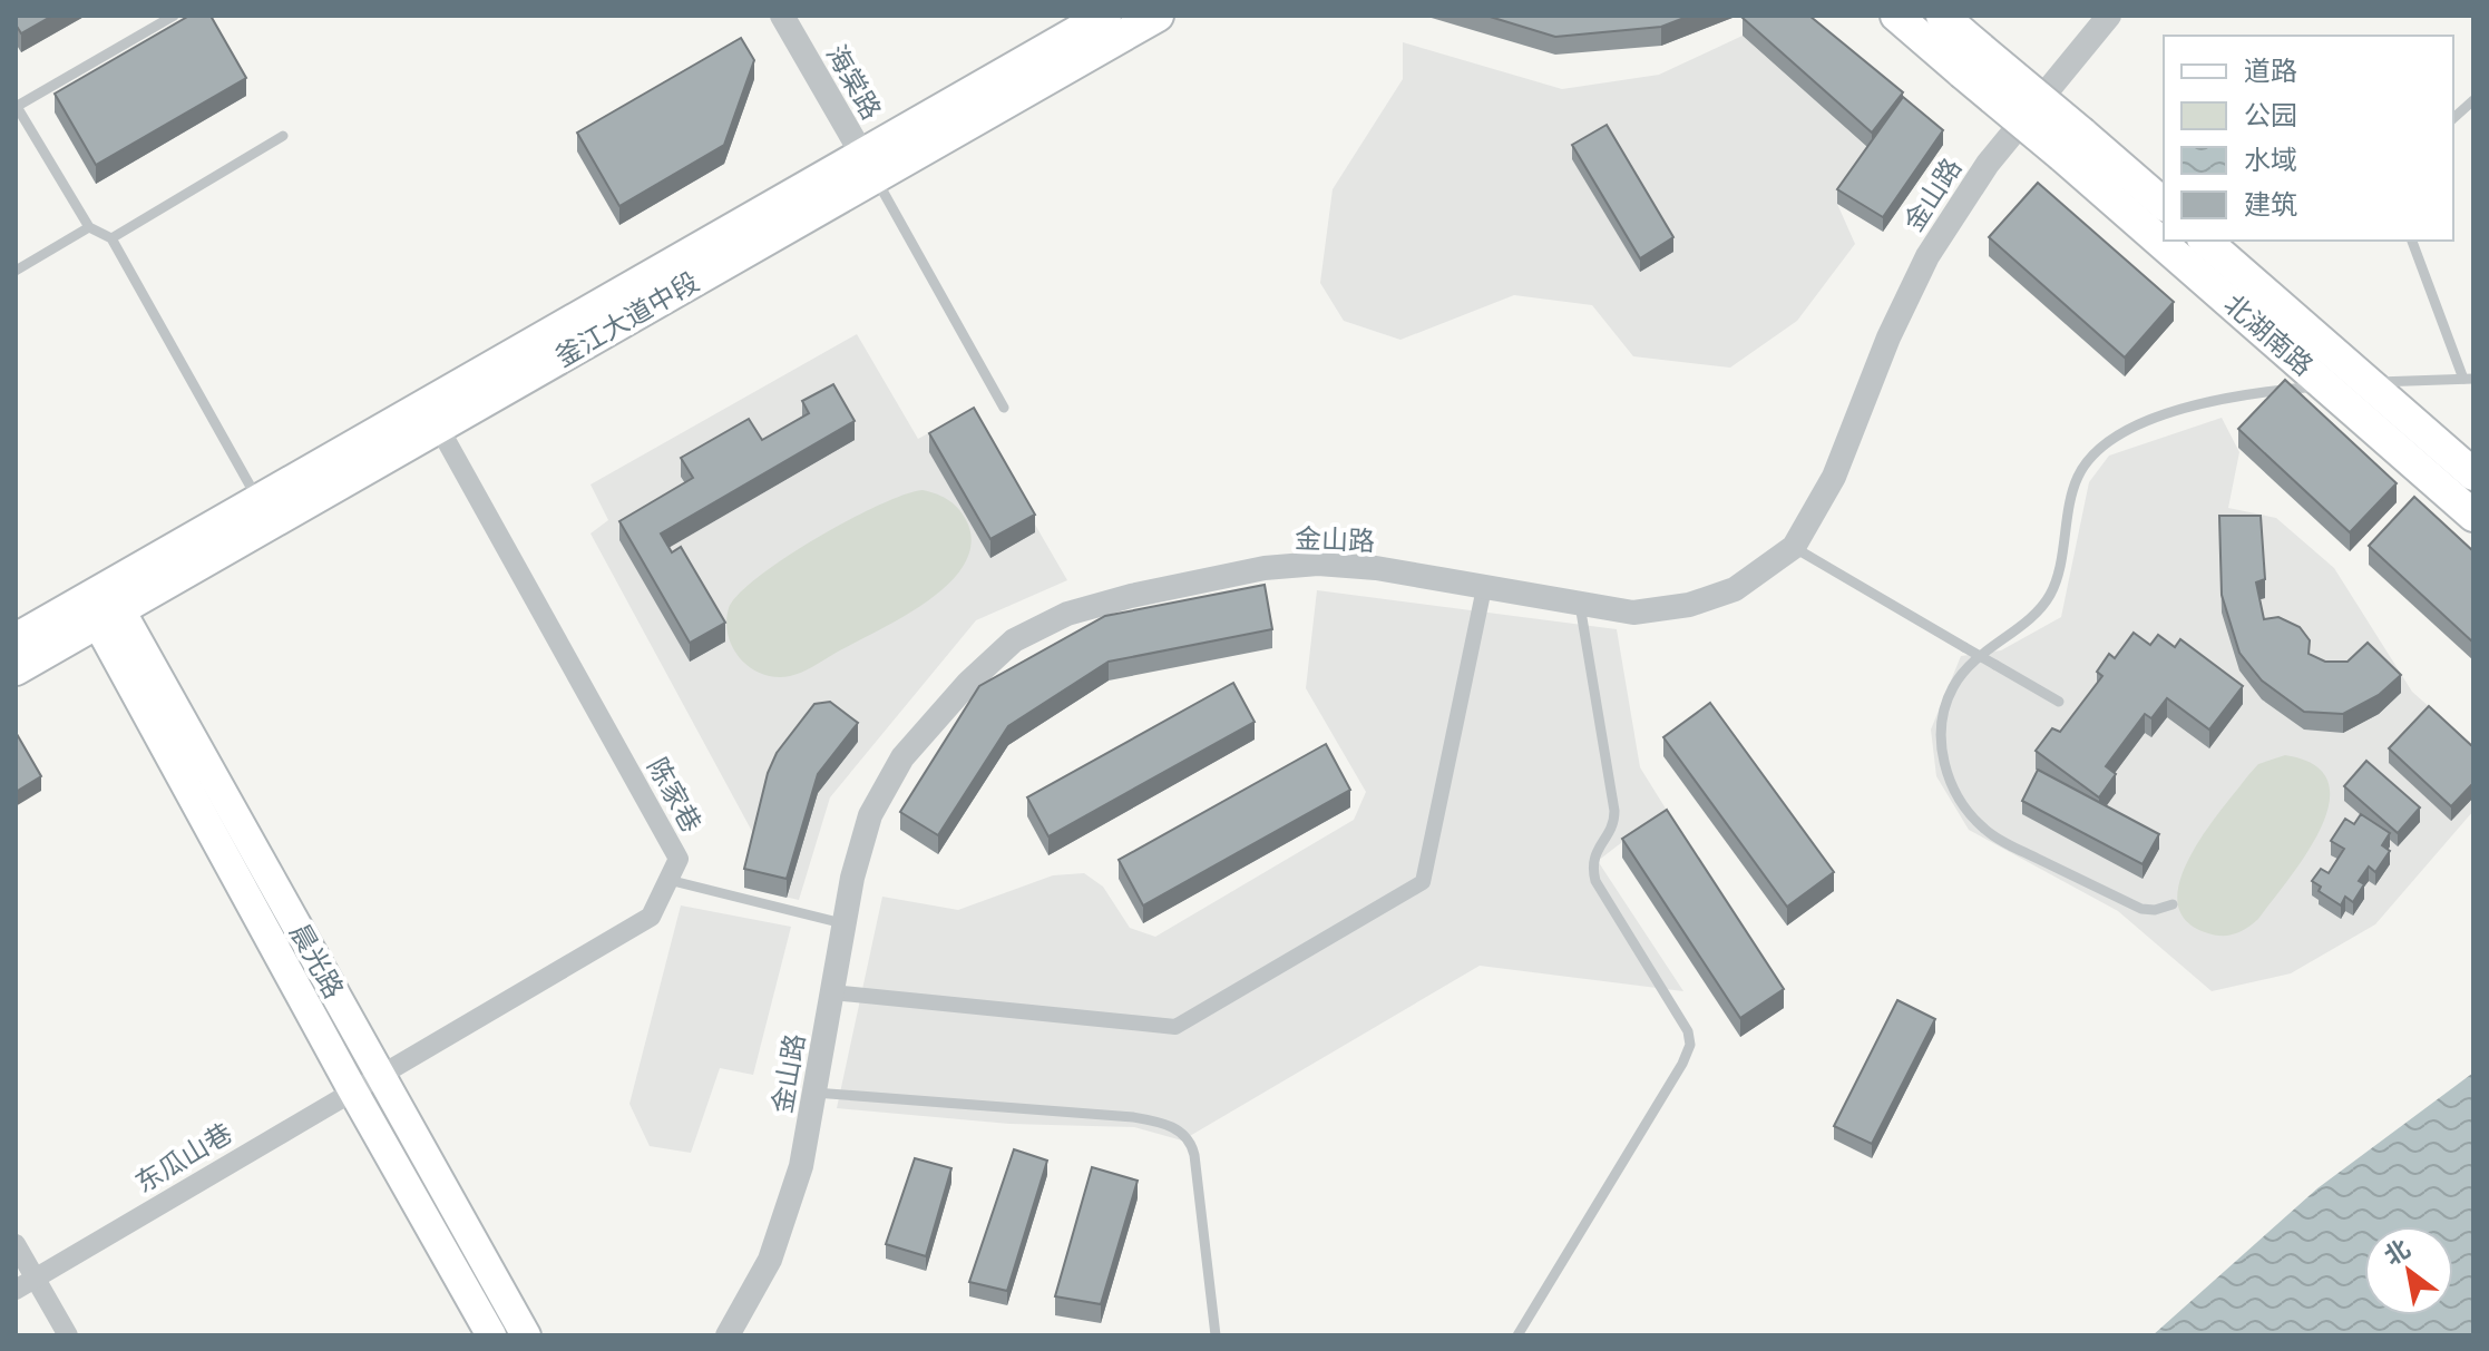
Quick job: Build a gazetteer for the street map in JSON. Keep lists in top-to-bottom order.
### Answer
{
  "streets": {
    "main road": ["釜江大道中段", "北湖南路", "晨光路"],
    "street": [
      "海棠路",
      "金山路",
      "陈家巷",
      "东瓜山巷"
    ]
  },
  "crossings": [
    ["海棠路", "釜江大道中段"],
    ["釜江大道中段", "陈家巷"],
    ["釜江大道中段", "晨光路"],
    ["陈家巷", "晨光路"],
    ["陈家巷", "东瓜山巷"],
    ["晨光路", "东瓜山巷"]
  ],
  "legend": [
    "道路",
    "公园",
    "水域",
    "建筑"
  ],
  "north": "top left"
}
